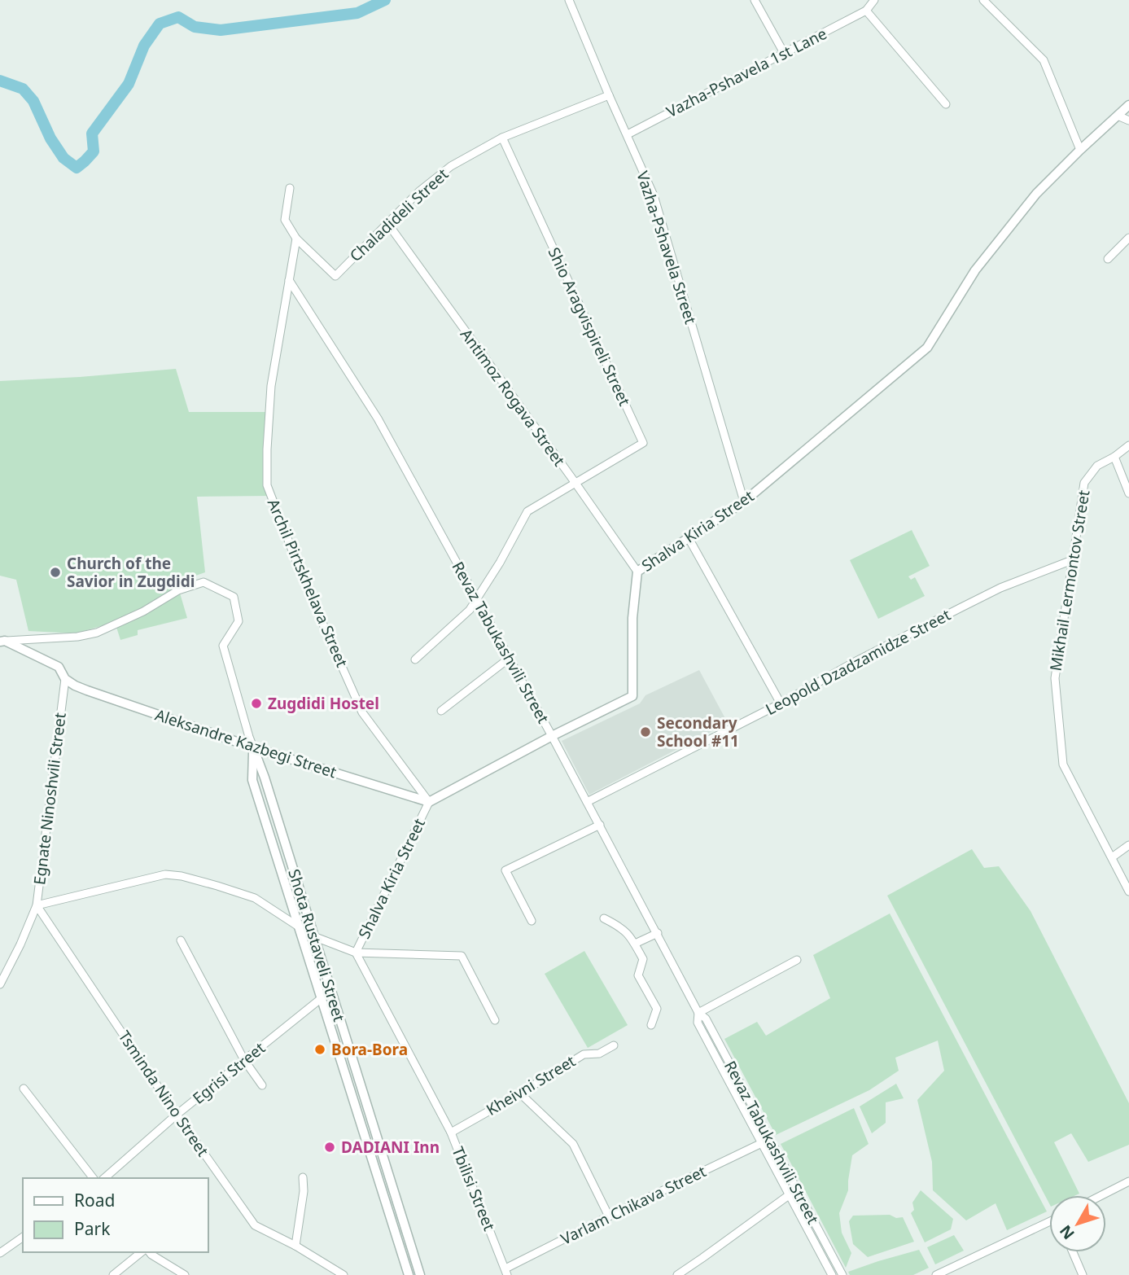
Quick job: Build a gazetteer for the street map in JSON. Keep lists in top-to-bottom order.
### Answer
{
  "streets": {
    "street": [
      "Vazha-Pshavela 1st Lane",
      "Chaladideli Street",
      "Vazha-Pshavela Street",
      "Shio Aragvispireli Street",
      "Antimoz Rogava Street",
      "Shalva Kiria Street",
      "Mikhail Lermontov Street",
      "Archil Pirtskhelava Street",
      "Revaz Tabukashvili Street",
      "Leopold Dzadzamidze Street",
      "Aleksandre Kazbegi Street",
      "Egnate Ninoshvili Street",
      "Shota Rustaveli Street",
      "Egrisi Street",
      "Kheivni Street",
      "Tsminda Nino Street",
      "Tbilisi Street",
      "Varlam Chikava Street"
    ]
  },
  "crossings": [
    ["Vazha-Pshavela 1st Lane", "Vazha-Pshavela Street"],
    ["Chaladideli Street", "Vazha-Pshavela Street"],
    ["Chaladideli Street", "Shio Aragvispireli Street"],
    ["Chaladideli Street", "Antimoz Rogava Street"],
    ["Chaladideli Street", "Archil Pirtskhelava Street"],
    ["Vazha-Pshavela Street", "Shalva Kiria Street"],
    ["Shio Aragvispireli Street", "Antimoz Rogava Street"],
    ["Antimoz Rogava Street", "Shalva Kiria Street"],
    ["Shalva Kiria Street", "Archil Pirtskhelava Street"],
    ["Shalva Kiria Street", "Revaz Tabukashvili Street"],
    ["Shalva Kiria Street", "Aleksandre Kazbegi Street"],
    ["Shalva Kiria Street", "Tbilisi Street"],
    ["Mikhail Lermontov Street", "Leopold Dzadzamidze Street"],
    ["Archil Pirtskhelava Street", "Revaz Tabukashvili Street"],
    ["Archil Pirtskhelava Street", "Aleksandre Kazbegi Street"],
    ["Revaz Tabukashvili Street", "Leopold Dzadzamidze Street"],
    ["Revaz Tabukashvili Street", "Varlam Chikava Street"],
    ["Aleksandre Kazbegi Street", "Egnate Ninoshvili Street"],
    ["Aleksandre Kazbegi Street", "Shota Rustaveli Street"],
    ["Egnate Ninoshvili Street", "Tsminda Nino Street"],
    ["Shota Rustaveli Street", "Egrisi Street"],
    ["Egrisi Street", "Tsminda Nino Street"],
    ["Kheivni Street", "Tbilisi Street"],
    ["Tbilisi Street", "Varlam Chikava Street"]
  ],
  "places": [
    "Church of the Savior in Zugdidi",
    "Zugdidi Hostel",
    "Secondary School #11",
    "Bora-Bora",
    "DADIANI Inn"
  ],
  "legend": ["Road", "Park"],
  "north": "bottom left"
}
